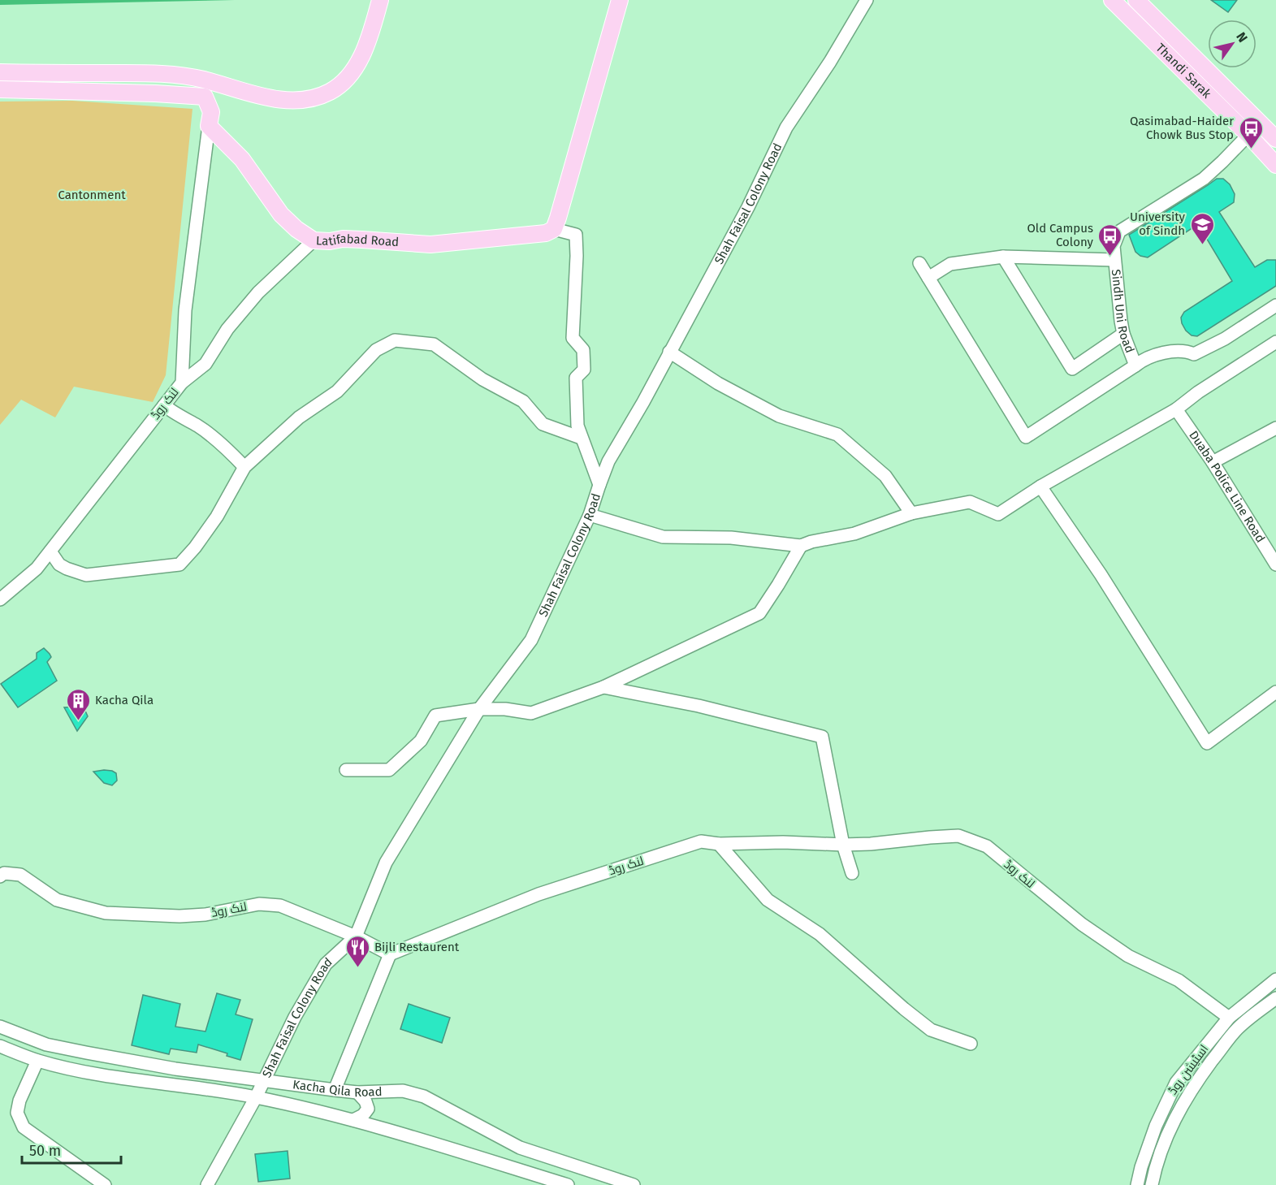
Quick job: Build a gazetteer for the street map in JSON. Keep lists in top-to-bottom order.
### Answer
{
  "streets": {
    "main road": ["Thandi Sarak", "Latifabad Road"],
    "street": [
      "Shah Faisal Colony Road",
      "Sindh Uni Road",
      "لنک روڈ",
      "Duaba Police Line Road",
      "اسٹیشن روڈ",
      "Kacha Qila Road"
    ]
  },
  "crossings": [
    ["Thandi Sarak", "Sindh Uni Road"],
    ["Shah Faisal Colony Road", "لنک روڈ"],
    ["Shah Faisal Colony Road", "Kacha Qila Road"],
    ["Latifabad Road", "لنک روڈ"],
    ["لنک روڈ", "اسٹیشن روڈ"]
  ],
  "parks": ["Cantonment"],
  "places": {
    "bus stop": ["Qasimabad-Haider Chowk Bus Stop", "Old Campus Colony"],
    "school or university": ["University of Sindh"],
    "building": ["Kacha Qila"],
    "restaurant": ["Bijli Restaurent"]
  },
  "scale_bar": "50 m",
  "north": "top right"
}
